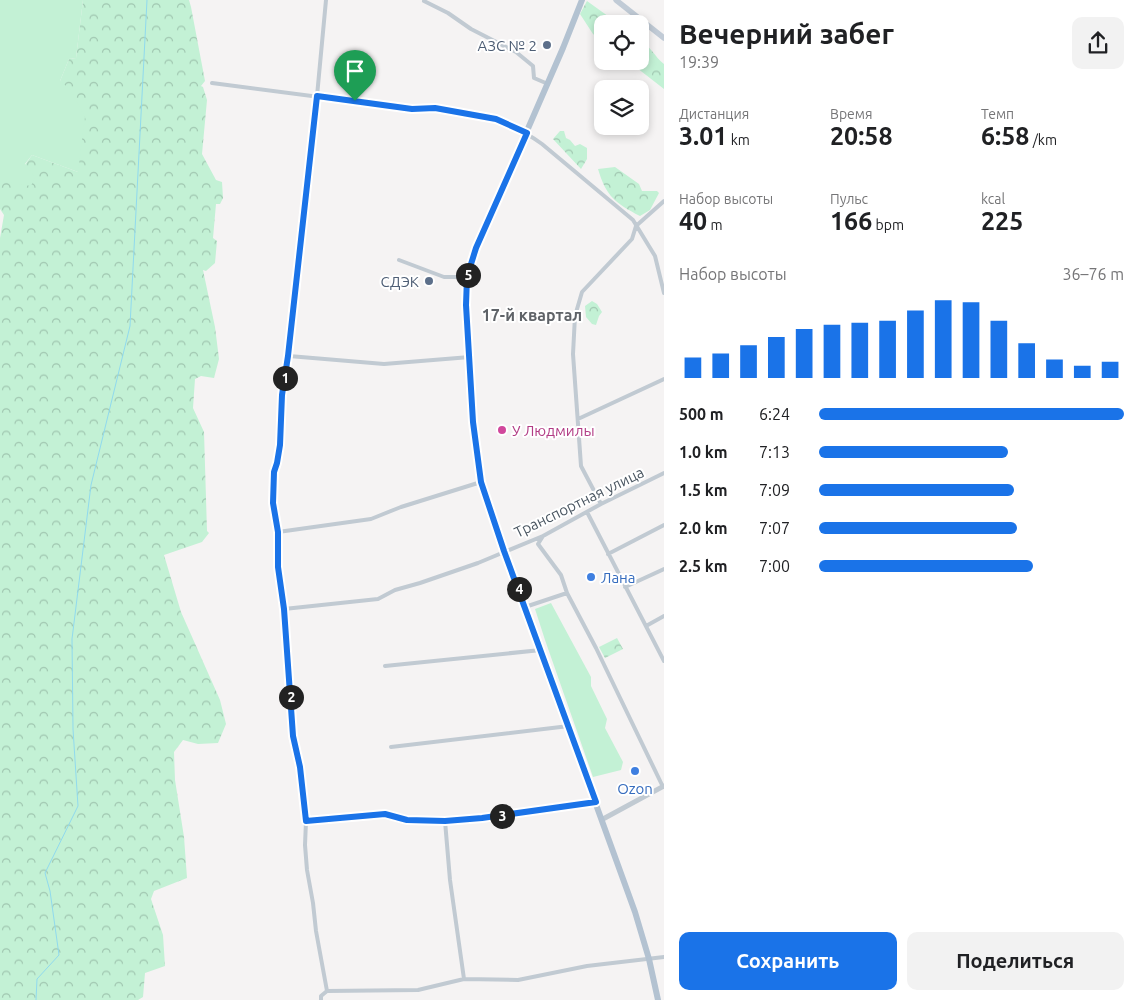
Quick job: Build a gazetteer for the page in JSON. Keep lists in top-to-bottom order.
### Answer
{
  "streets": {
    "street": ["Транспортная улица"]
  },
  "districts": ["17-й квартал"],
  "places": [
    "АЗС № 2",
    "СДЭК",
    "У Людмилы",
    "Лана",
    "Ozon"
  ],
  "page": {
    "heading": ["Вечерний забег", "19:39"],
    "stats": [
      ["Дистанция", "3.01 km"],
      ["Время", "20:58"],
      ["Темп", "6:58 /km"],
      ["Набор высоты", "40 m"],
      ["Пульс", "166 bpm"],
      ["kcal", "225"]
    ],
    "chart": ["Набор высоты", "36–76 m"],
    "pins": [
      "5",
      "1",
      "4",
      "2",
      "3"
    ],
    "list": [
      {
        "name": "500 m",
        "note": "6:24"
      },
      {
        "name": "1.0 km",
        "note": "7:13"
      },
      {
        "name": "1.5 km",
        "note": "7:09"
      },
      {
        "name": "2.0 km",
        "note": "7:07"
      },
      {
        "name": "2.5 km",
        "note": "7:00"
      }
    ],
    "buttons": ["Сохранить", "Поделиться"]
  }
}
